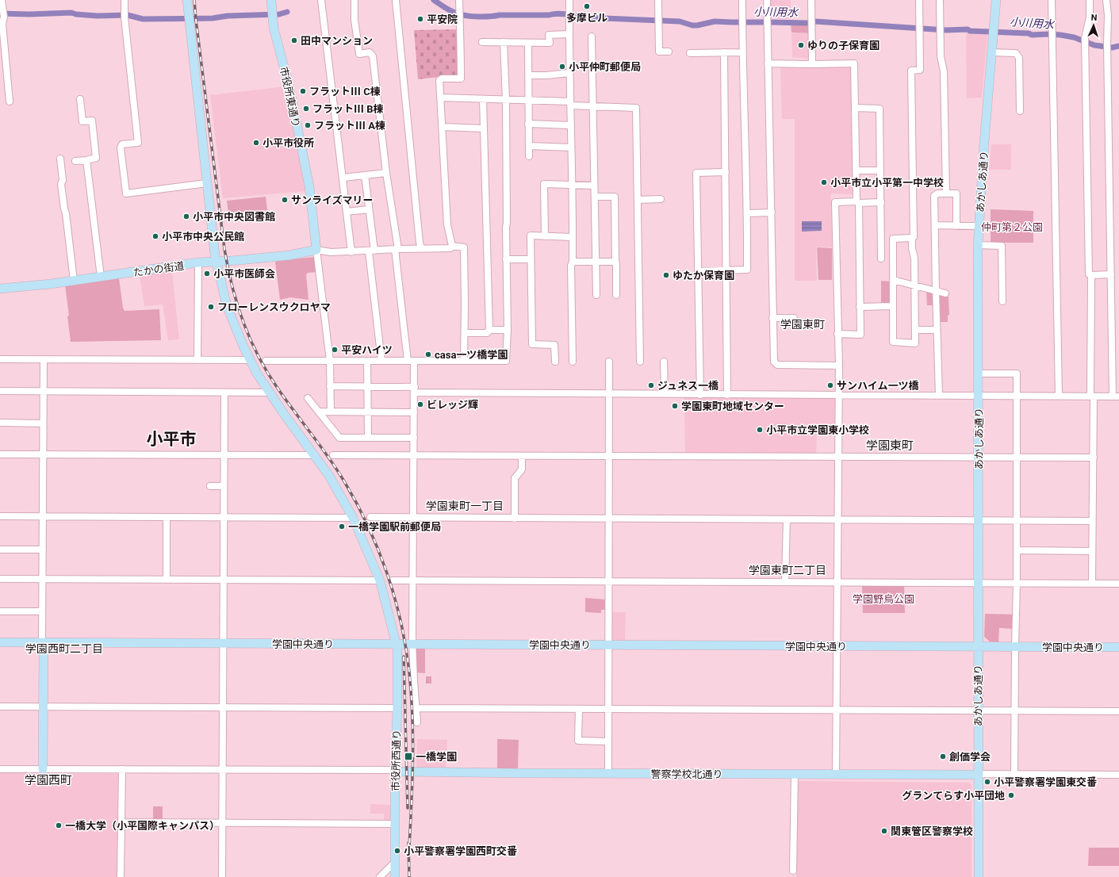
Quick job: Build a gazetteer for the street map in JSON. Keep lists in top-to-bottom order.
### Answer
{
  "streets": {
    "street": [
      "市役所東通り",
      "あかしあ通り",
      "たかの街道",
      "学園中央通り",
      "市役所西通り",
      "警察学校北通り"
    ]
  },
  "crossings": [
    ["市役所東通り", "たかの街道"],
    ["あかしあ通り", "学園中央通り"],
    ["あかしあ通り", "警察学校北通り"],
    ["たかの街道", "市役所西通り"],
    ["学園中央通り", "市役所西通り"],
    ["市役所西通り", "警察学校北通り"]
  ],
  "districts": [
    "学園東町",
    "小平市",
    "学園東町",
    "学園東町一丁目",
    "学園東町二丁目",
    "学園西町二丁目",
    "学園西町"
  ],
  "water": ["小川用水"],
  "parks": ["仲町第２公園", "学園野鳥公園"],
  "places": {
    "other": [
      "多摩ビル",
      "平安院",
      "田中マンション",
      "ゆりの子保育園",
      "小平仲町郵便局",
      "フラットⅢ C棟",
      "フラットⅢ B棟",
      "フラットⅢ A棟",
      "小平市役所",
      "小平市立小平第一中学校",
      "サンライズマリー",
      "小平市中央図書館",
      "小平市中央公民館",
      "小平市医師会",
      "ゆたか保育園",
      "フローレンスウクロヤマ",
      "平安ハイツ",
      "casa一ツ橋学園",
      "ジュネス一橋",
      "サンハイム一ツ橋",
      "ビレッジ輝",
      "学園東町地域センター",
      "小平市立学園東小学校",
      "一橋学園駅前郵便局",
      "創価学会",
      "小平警察署学園東交番",
      "グランてらす小平団地",
      "一橋大学（小平国際キャンパス）",
      "関東管区警察学校",
      "小平警察署学園西町交番"
    ],
    "transit": ["一橋学園"]
  },
  "north": "top"
}
